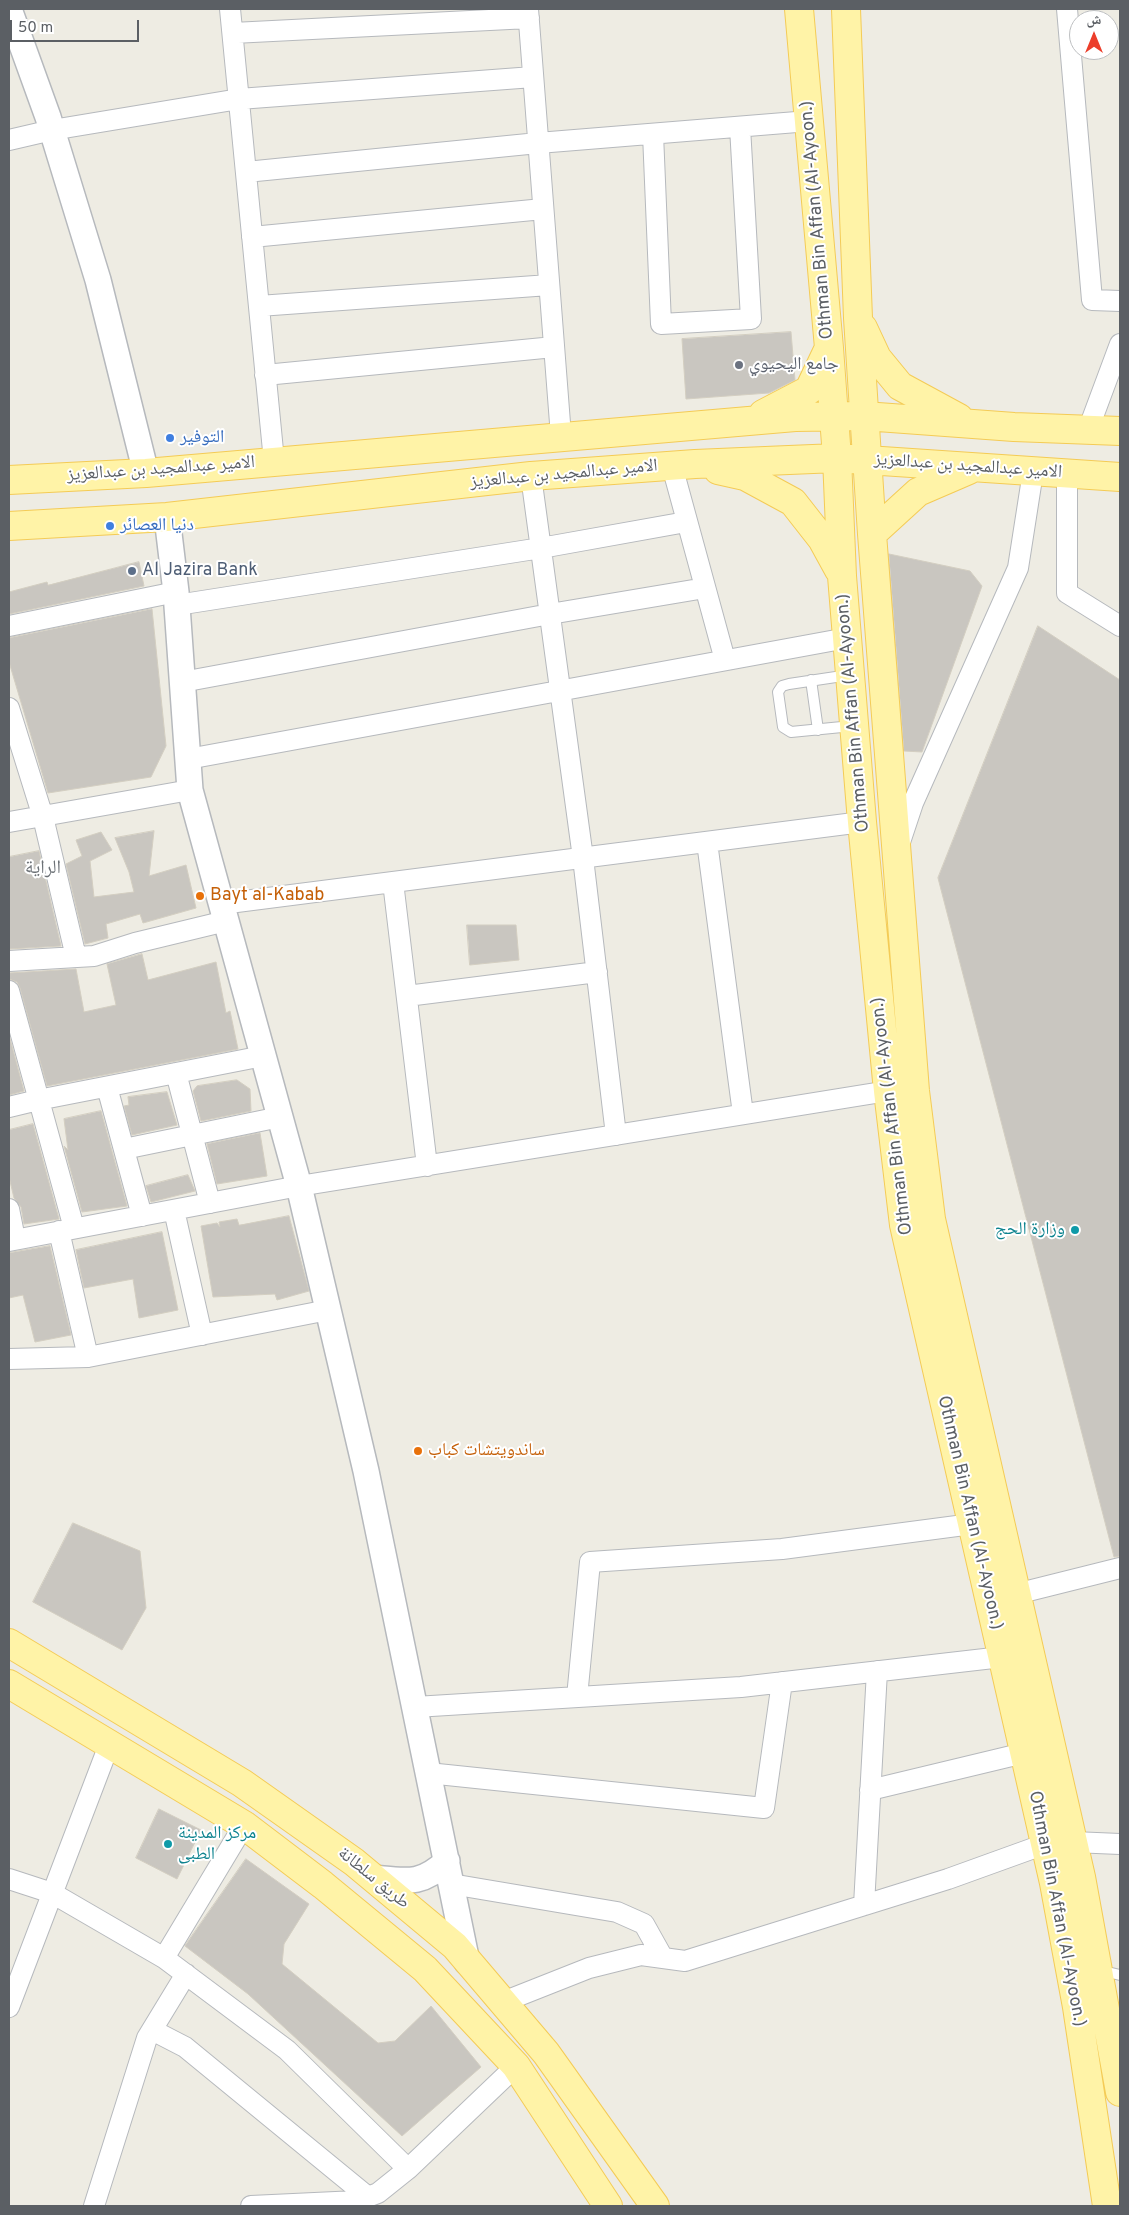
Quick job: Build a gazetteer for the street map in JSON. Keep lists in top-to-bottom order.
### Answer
{
  "streets": {
    "main road": ["Othman Bin Affan (Al-Ayoon.)", "الامير عبدالمجيد بن عبدالعزيز", "طريق سلطانة"]
  },
  "crossings": [
    ["Othman Bin Affan (Al-Ayoon.)", "الامير عبدالمجيد بن عبدالعزيز"]
  ],
  "districts": ["الراية"],
  "places": [
    "جامع اليحيوي",
    "التوفير",
    "دنيا العصائر",
    "Al Jazira Bank",
    "Bayt al-Kabab",
    "وزارة الحج",
    "ساندويتشات كباب",
    "مرکز المدینة الطبی"
  ],
  "scale_bar": "50 m",
  "north": "top"
}
